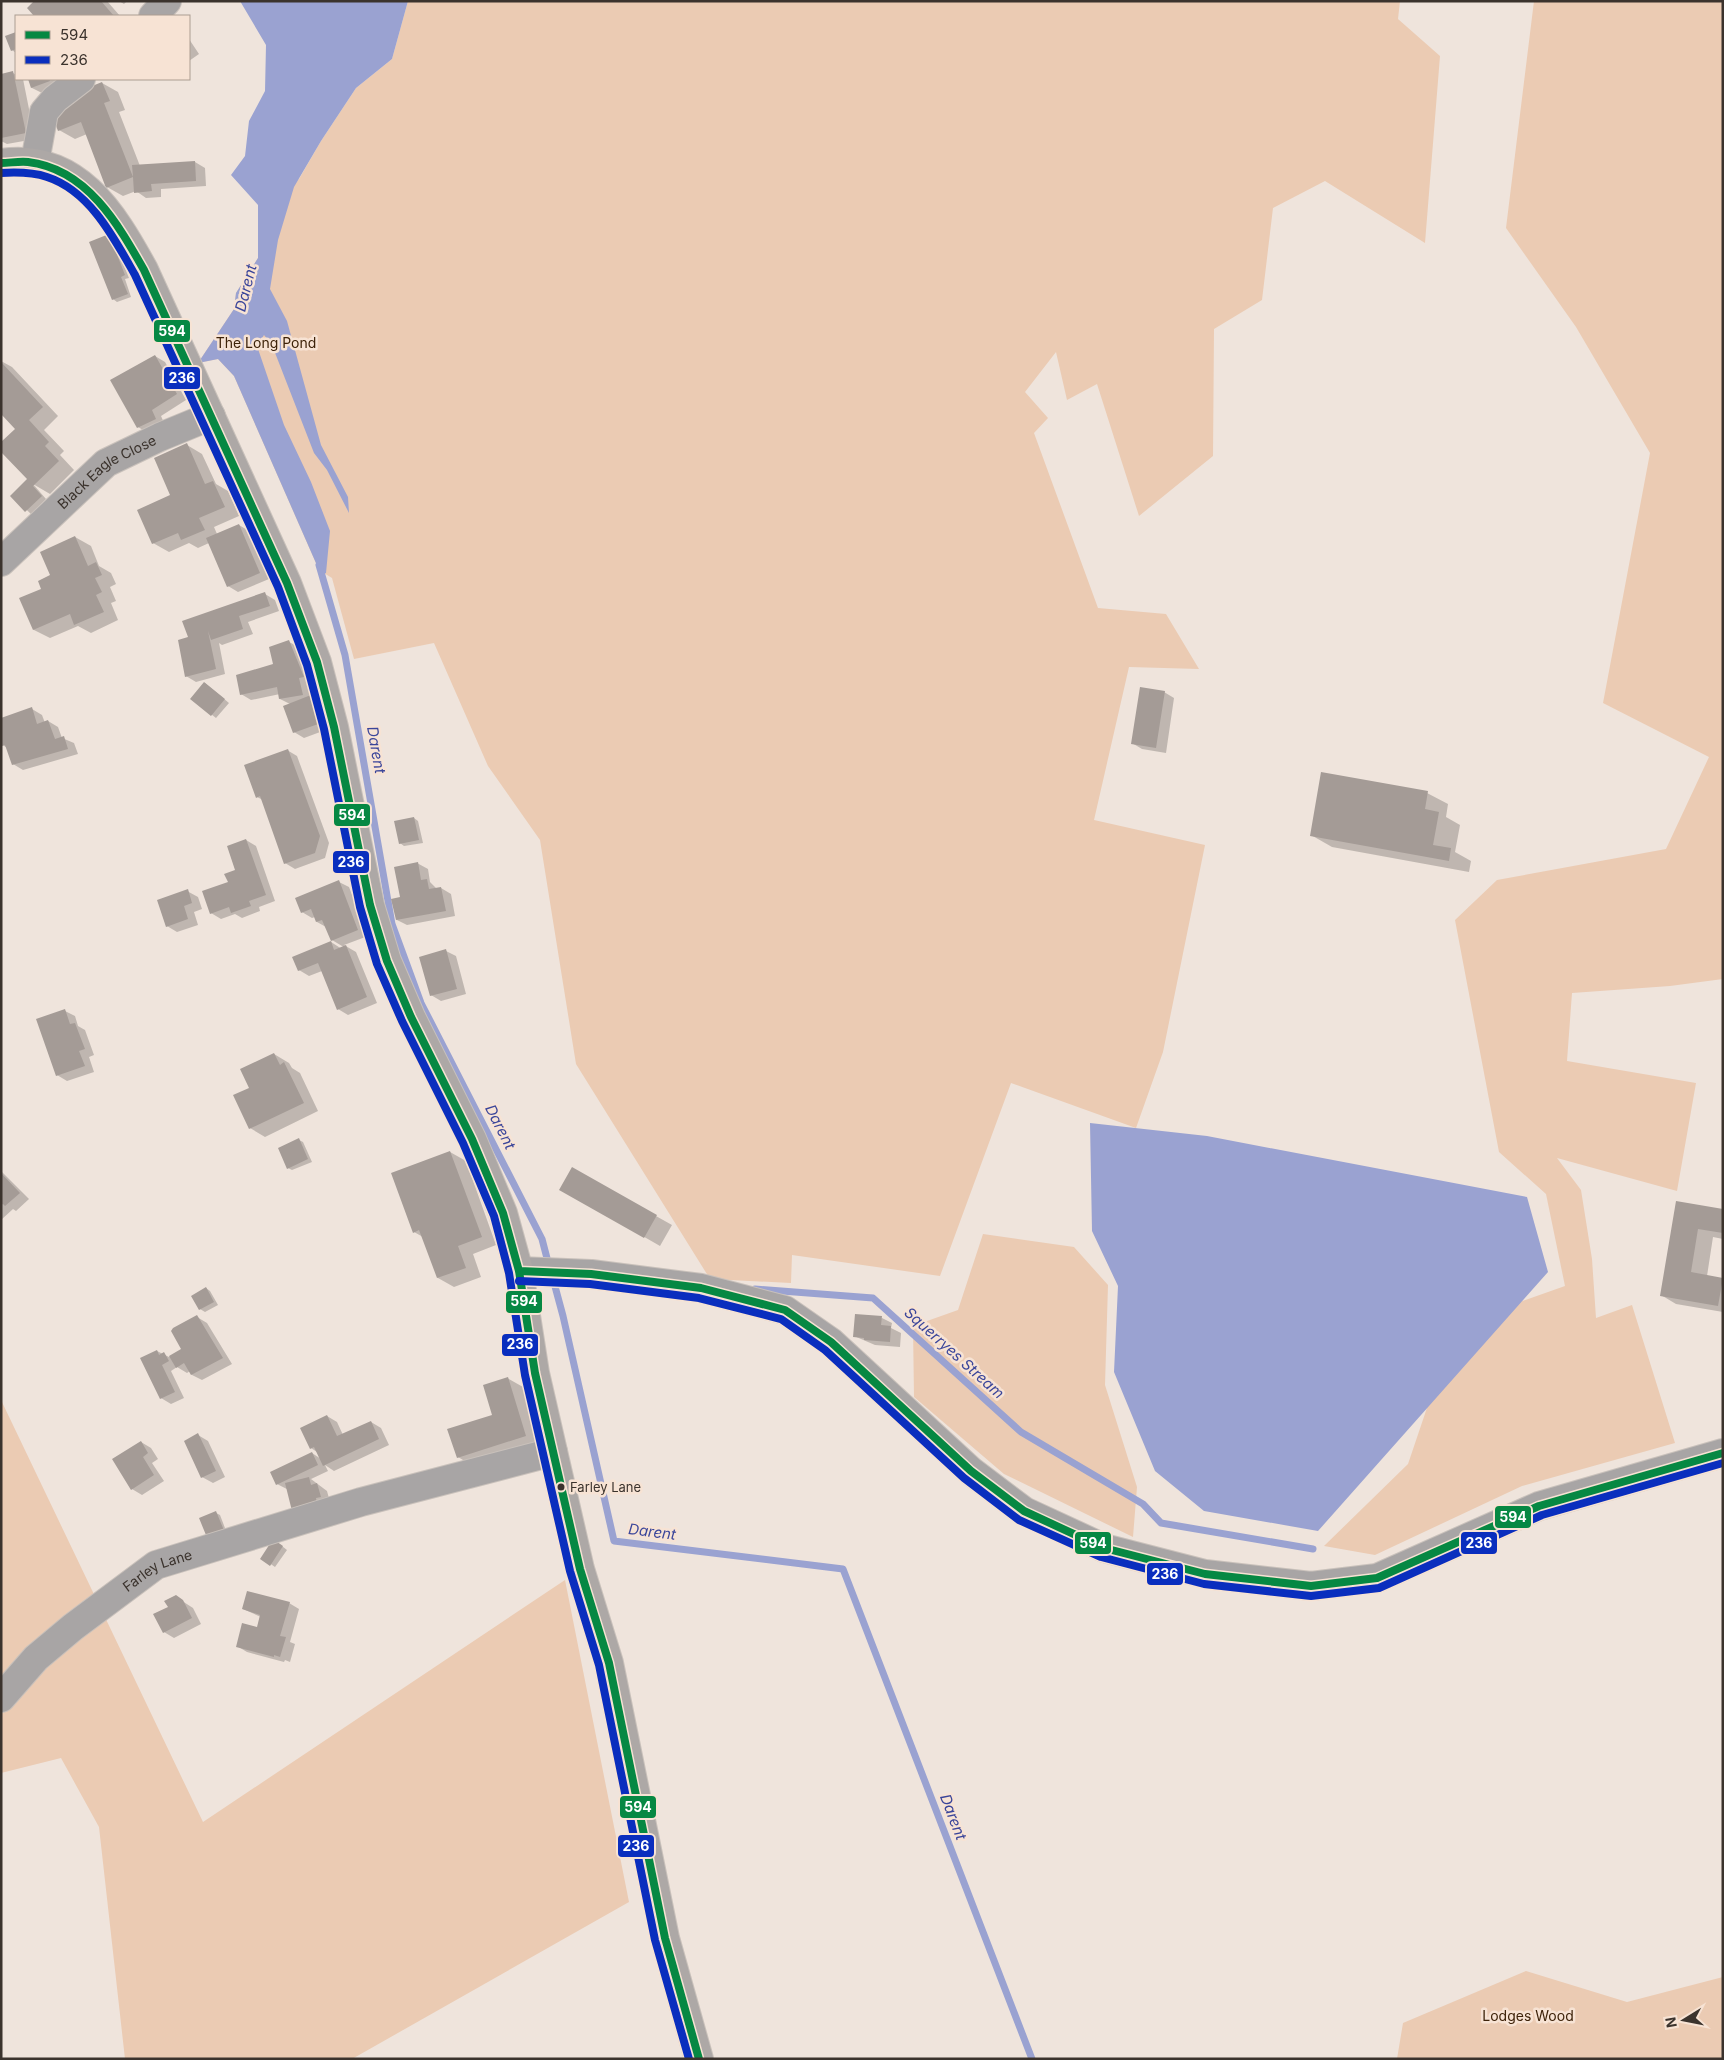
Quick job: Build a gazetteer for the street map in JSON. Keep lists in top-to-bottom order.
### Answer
{
  "streets": {
    "street": ["Black Eagle Close", "Farley Lane"]
  },
  "water": ["Darent", "Squerryes Stream"],
  "parks": ["The Long Pond", "Lodges Wood"],
  "places": ["Farley Lane"],
  "lines": ["transit line 594", "transit line 236"],
  "legend": ["594", "236"],
  "north": "left"
}
